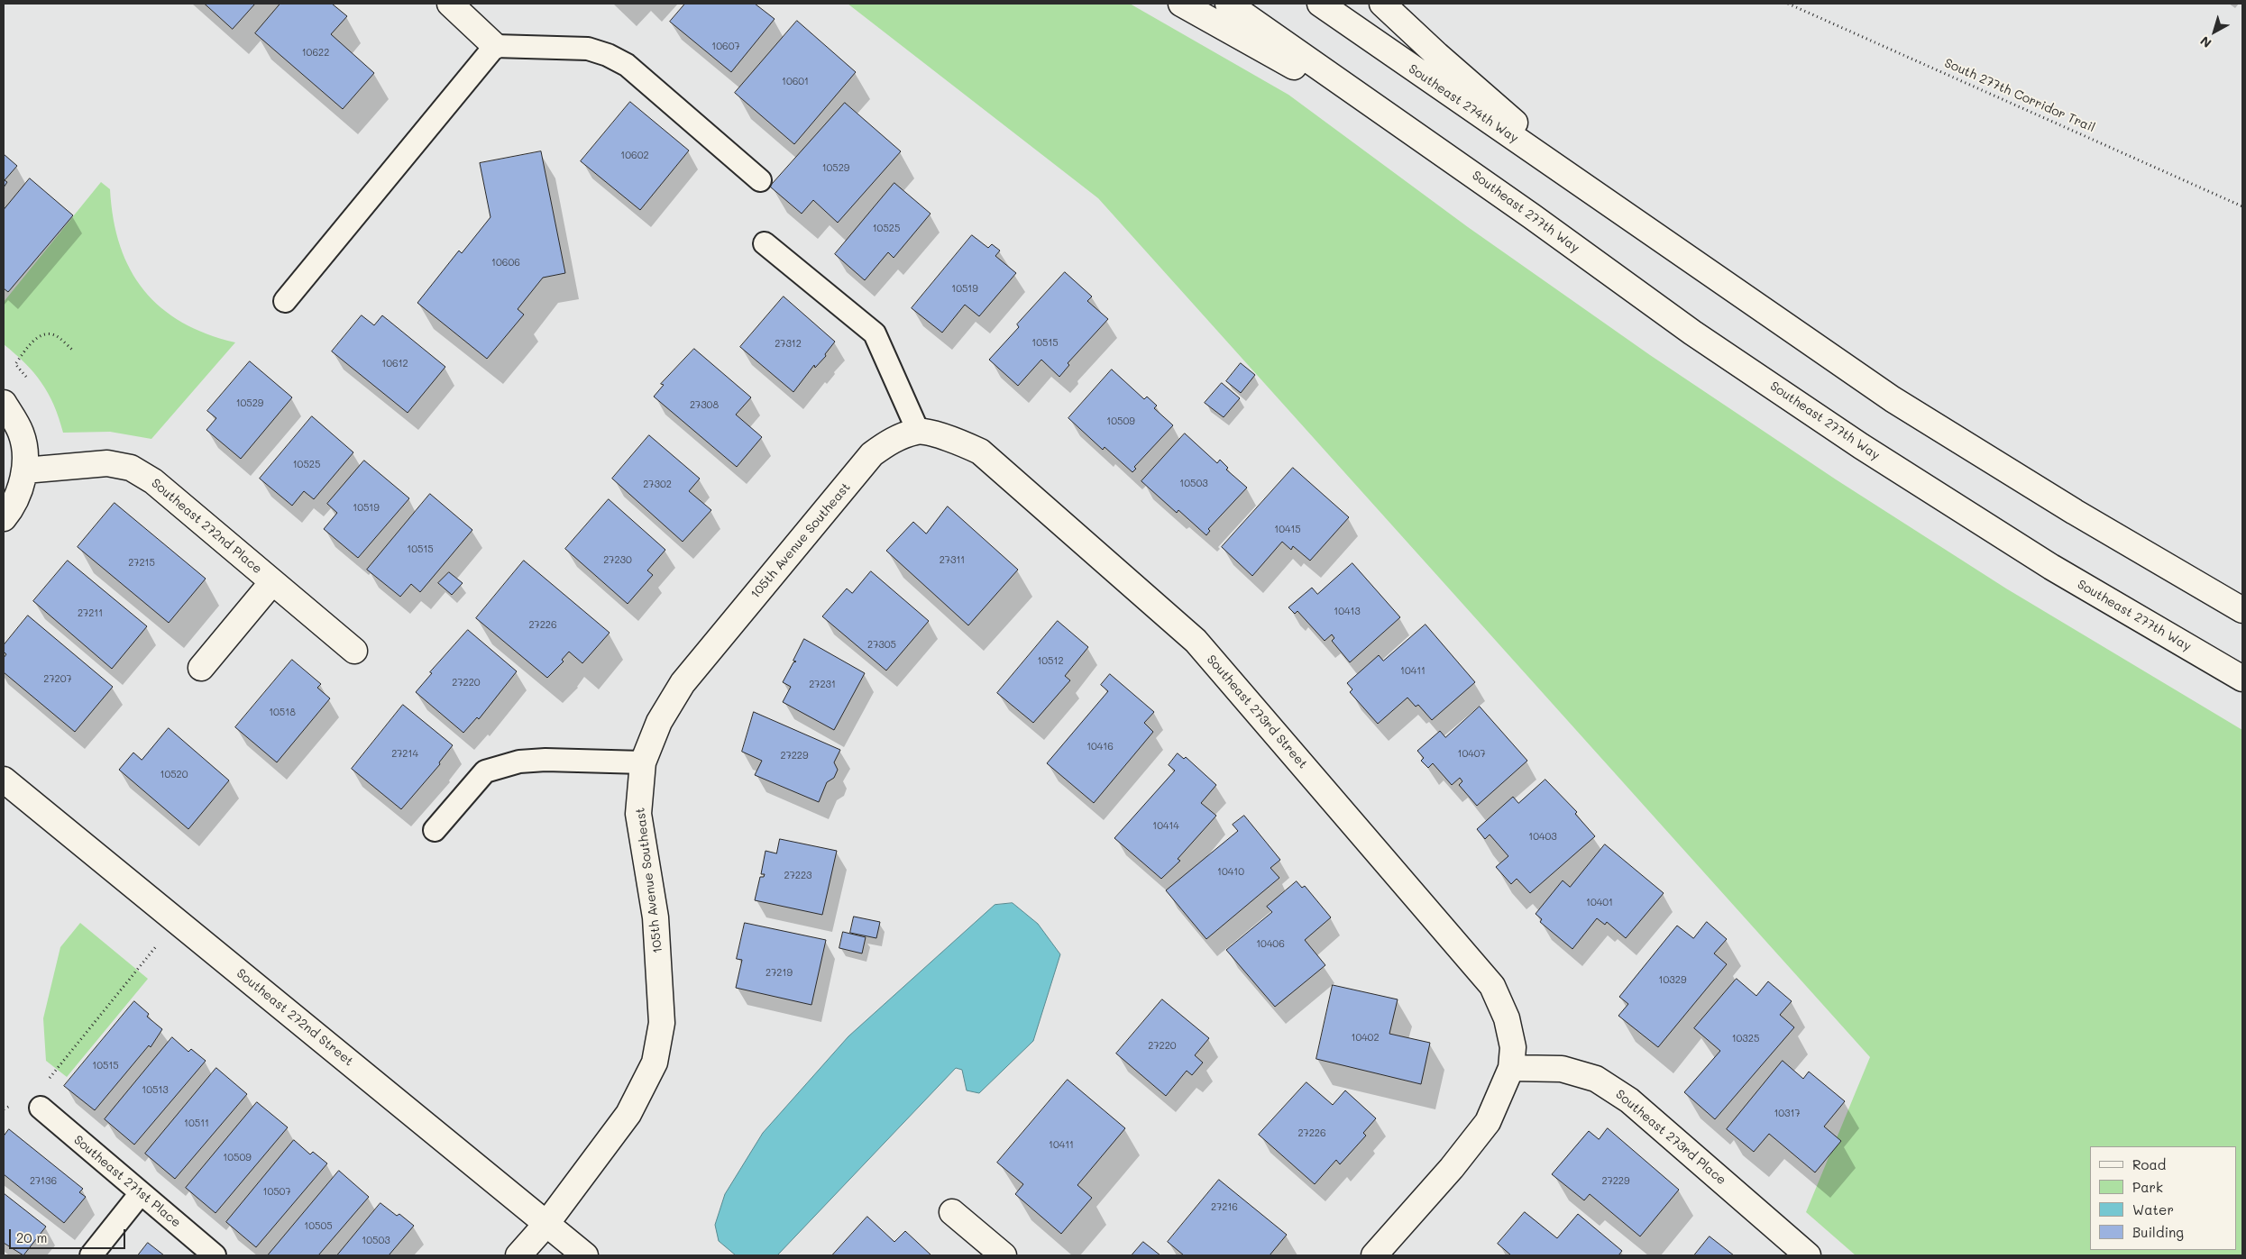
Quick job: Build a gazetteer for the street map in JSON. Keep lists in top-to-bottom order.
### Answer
{
  "streets": {
    "street": [
      "Southeast 274th Way",
      "Southeast 277th Way",
      "Southeast 272nd Place",
      "105th Avenue Southeast",
      "Southeast 273rd Street",
      "Southeast 272nd Street",
      "Southeast 273rd Place"
    ],
    "lane": ["Southeast 271st Place"],
    "path": ["South 277th Corridor Trail"]
  },
  "crossings": [
    ["105th Avenue Southeast", "Southeast 273rd Street"],
    ["105th Avenue Southeast", "Southeast 272nd Street"],
    ["Southeast 273rd Street", "Southeast 273rd Place"]
  ],
  "house_numbers": [
    "10607",
    "10622",
    "10601",
    "10602",
    "10529",
    "10525",
    "10606",
    "10519",
    "10515",
    "27312",
    "10612",
    "10529",
    "27308",
    "10509",
    "10525",
    "10503",
    "27302",
    "10519",
    "10415",
    "10515",
    "27230",
    "27311",
    "27215",
    "10413",
    "27211",
    "27226",
    "27305",
    "10512",
    "10411",
    "27207",
    "27220",
    "27231",
    "10518",
    "10416",
    "27214",
    "10407",
    "27229",
    "10520",
    "10414",
    "10403",
    "10410",
    "27223",
    "10401",
    "10406",
    "27219",
    "10329",
    "10402",
    "10325",
    "27220",
    "10515",
    "10513",
    "10317",
    "10511",
    "27226",
    "10411",
    "10509",
    "27136",
    "27229",
    "10507",
    "27216",
    "10505",
    "10503"
  ],
  "legend": [
    "Road",
    "Park",
    "Water",
    "Building"
  ],
  "scale_bar": "20 m",
  "north": "bottom left"
}
